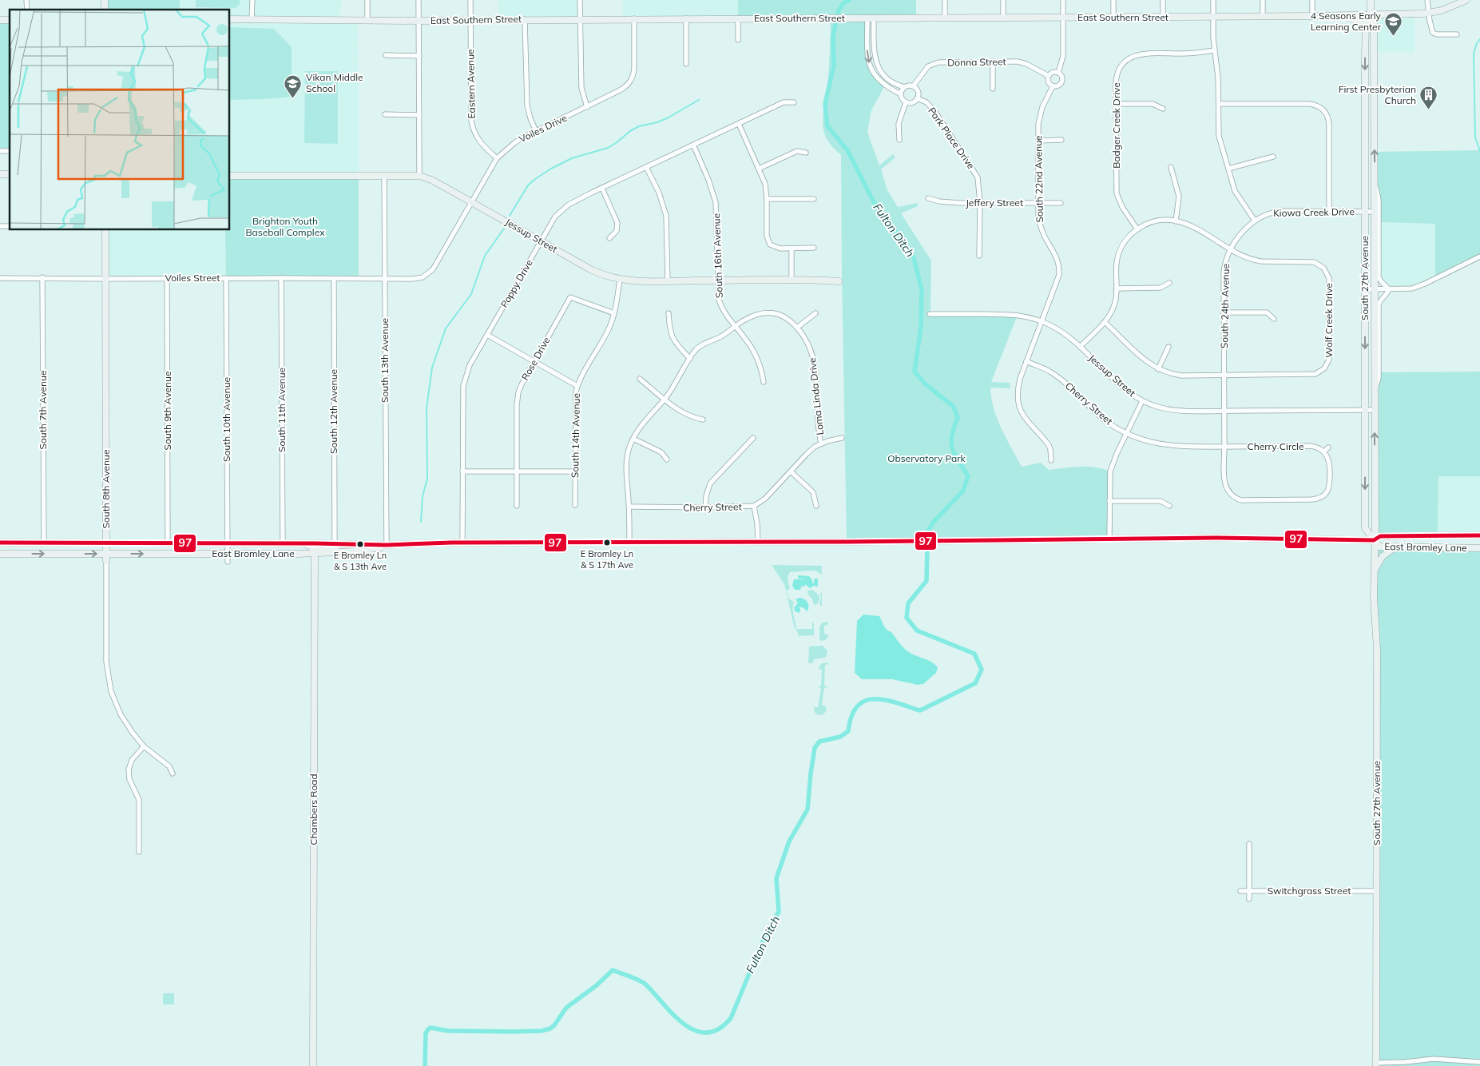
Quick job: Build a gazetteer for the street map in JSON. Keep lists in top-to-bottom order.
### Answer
{
  "streets": {
    "street": [
      "East Southern Street",
      "Donna Street",
      "Eastern Avenue",
      "Badger Creek Drive",
      "Voiles Drive",
      "Park Place Drive",
      "South 22nd Avenue",
      "Jeffery Street",
      "Kiowa Creek Drive",
      "Jessup Street",
      "South 16th Avenue",
      "Voiles Street",
      "South 27th Avenue",
      "Poppy Drive",
      "South 24th Avenue",
      "Wolf Creek Drive",
      "Rose Drive",
      "South 13th Avenue",
      "Loma Linda Drive",
      "Cherry Street",
      "South 7th Avenue",
      "South 11th Avenue",
      "South 9th Avenue",
      "South 12th Avenue",
      "South 10th Avenue",
      "South 14th Avenue",
      "Cherry Circle",
      "South 8th Avenue",
      "East Bromley Lane",
      "Chambers Road",
      "Switchgrass Street"
    ]
  },
  "crossings": [
    ["East Southern Street", "Eastern Avenue"],
    ["East Southern Street", "Voiles Drive"],
    ["East Southern Street", "South 27th Avenue"],
    ["Donna Street", "Park Place Drive"],
    ["Donna Street", "South 22nd Avenue"],
    ["Eastern Avenue", "Voiles Drive"],
    ["Badger Creek Drive", "Wolf Creek Drive"],
    ["Voiles Drive", "Jessup Street"],
    ["Voiles Drive", "Voiles Street"],
    ["Voiles Drive", "South 13th Avenue"],
    ["Park Place Drive", "Jeffery Street"],
    ["South 22nd Avenue", "Jeffery Street"],
    ["South 22nd Avenue", "Jessup Street"],
    ["South 22nd Avenue", "Cherry Street"],
    ["Kiowa Creek Drive", "South 27th Avenue"],
    ["Kiowa Creek Drive", "South 24th Avenue"],
    ["Jessup Street", "South 16th Avenue"],
    ["Jessup Street", "South 27th Avenue"],
    ["Jessup Street", "Poppy Drive"],
    ["Jessup Street", "South 24th Avenue"],
    ["Jessup Street", "South 13th Avenue"],
    ["Jessup Street", "South 14th Avenue"],
    ["South 16th Avenue", "Poppy Drive"],
    ["South 16th Avenue", "Loma Linda Drive"],
    ["Voiles Street", "South 13th Avenue"],
    ["Voiles Street", "South 7th Avenue"],
    ["Voiles Street", "South 11th Avenue"],
    ["Voiles Street", "South 9th Avenue"],
    ["Voiles Street", "South 12th Avenue"],
    ["Voiles Street", "South 10th Avenue"],
    ["Voiles Street", "South 8th Avenue"],
    ["South 27th Avenue", "East Bromley Lane"],
    ["South 27th Avenue", "Switchgrass Street"],
    ["Poppy Drive", "East Bromley Lane"],
    ["South 24th Avenue", "Wolf Creek Drive"],
    ["South 24th Avenue", "Cherry Street"],
    ["South 24th Avenue", "Cherry Circle"],
    ["Rose Drive", "South 14th Avenue"],
    ["South 13th Avenue", "East Bromley Lane"],
    ["Loma Linda Drive", "Cherry Street"],
    ["Loma Linda Drive", "East Bromley Lane"],
    ["Cherry Street", "Cherry Circle"],
    ["South 7th Avenue", "East Bromley Lane"],
    ["South 11th Avenue", "East Bromley Lane"],
    ["South 9th Avenue", "East Bromley Lane"],
    ["South 12th Avenue", "East Bromley Lane"],
    ["South 10th Avenue", "East Bromley Lane"],
    ["South 8th Avenue", "East Bromley Lane"],
    ["East Bromley Lane", "Chambers Road"]
  ],
  "water": ["Fulton Ditch"],
  "parks": ["Brighton Youth Baseball Complex", "Observatory Park"],
  "places": {
    "school or university": ["4 Seasons Early Learning Center", "Vikan Middle School"],
    "building": ["First Presbyterian Church"],
    "other": ["E Bromley Ln & S 17th Ave", "E Bromley Ln & S 13th Ave"]
  },
  "lines": ["transit line 97"]
}
